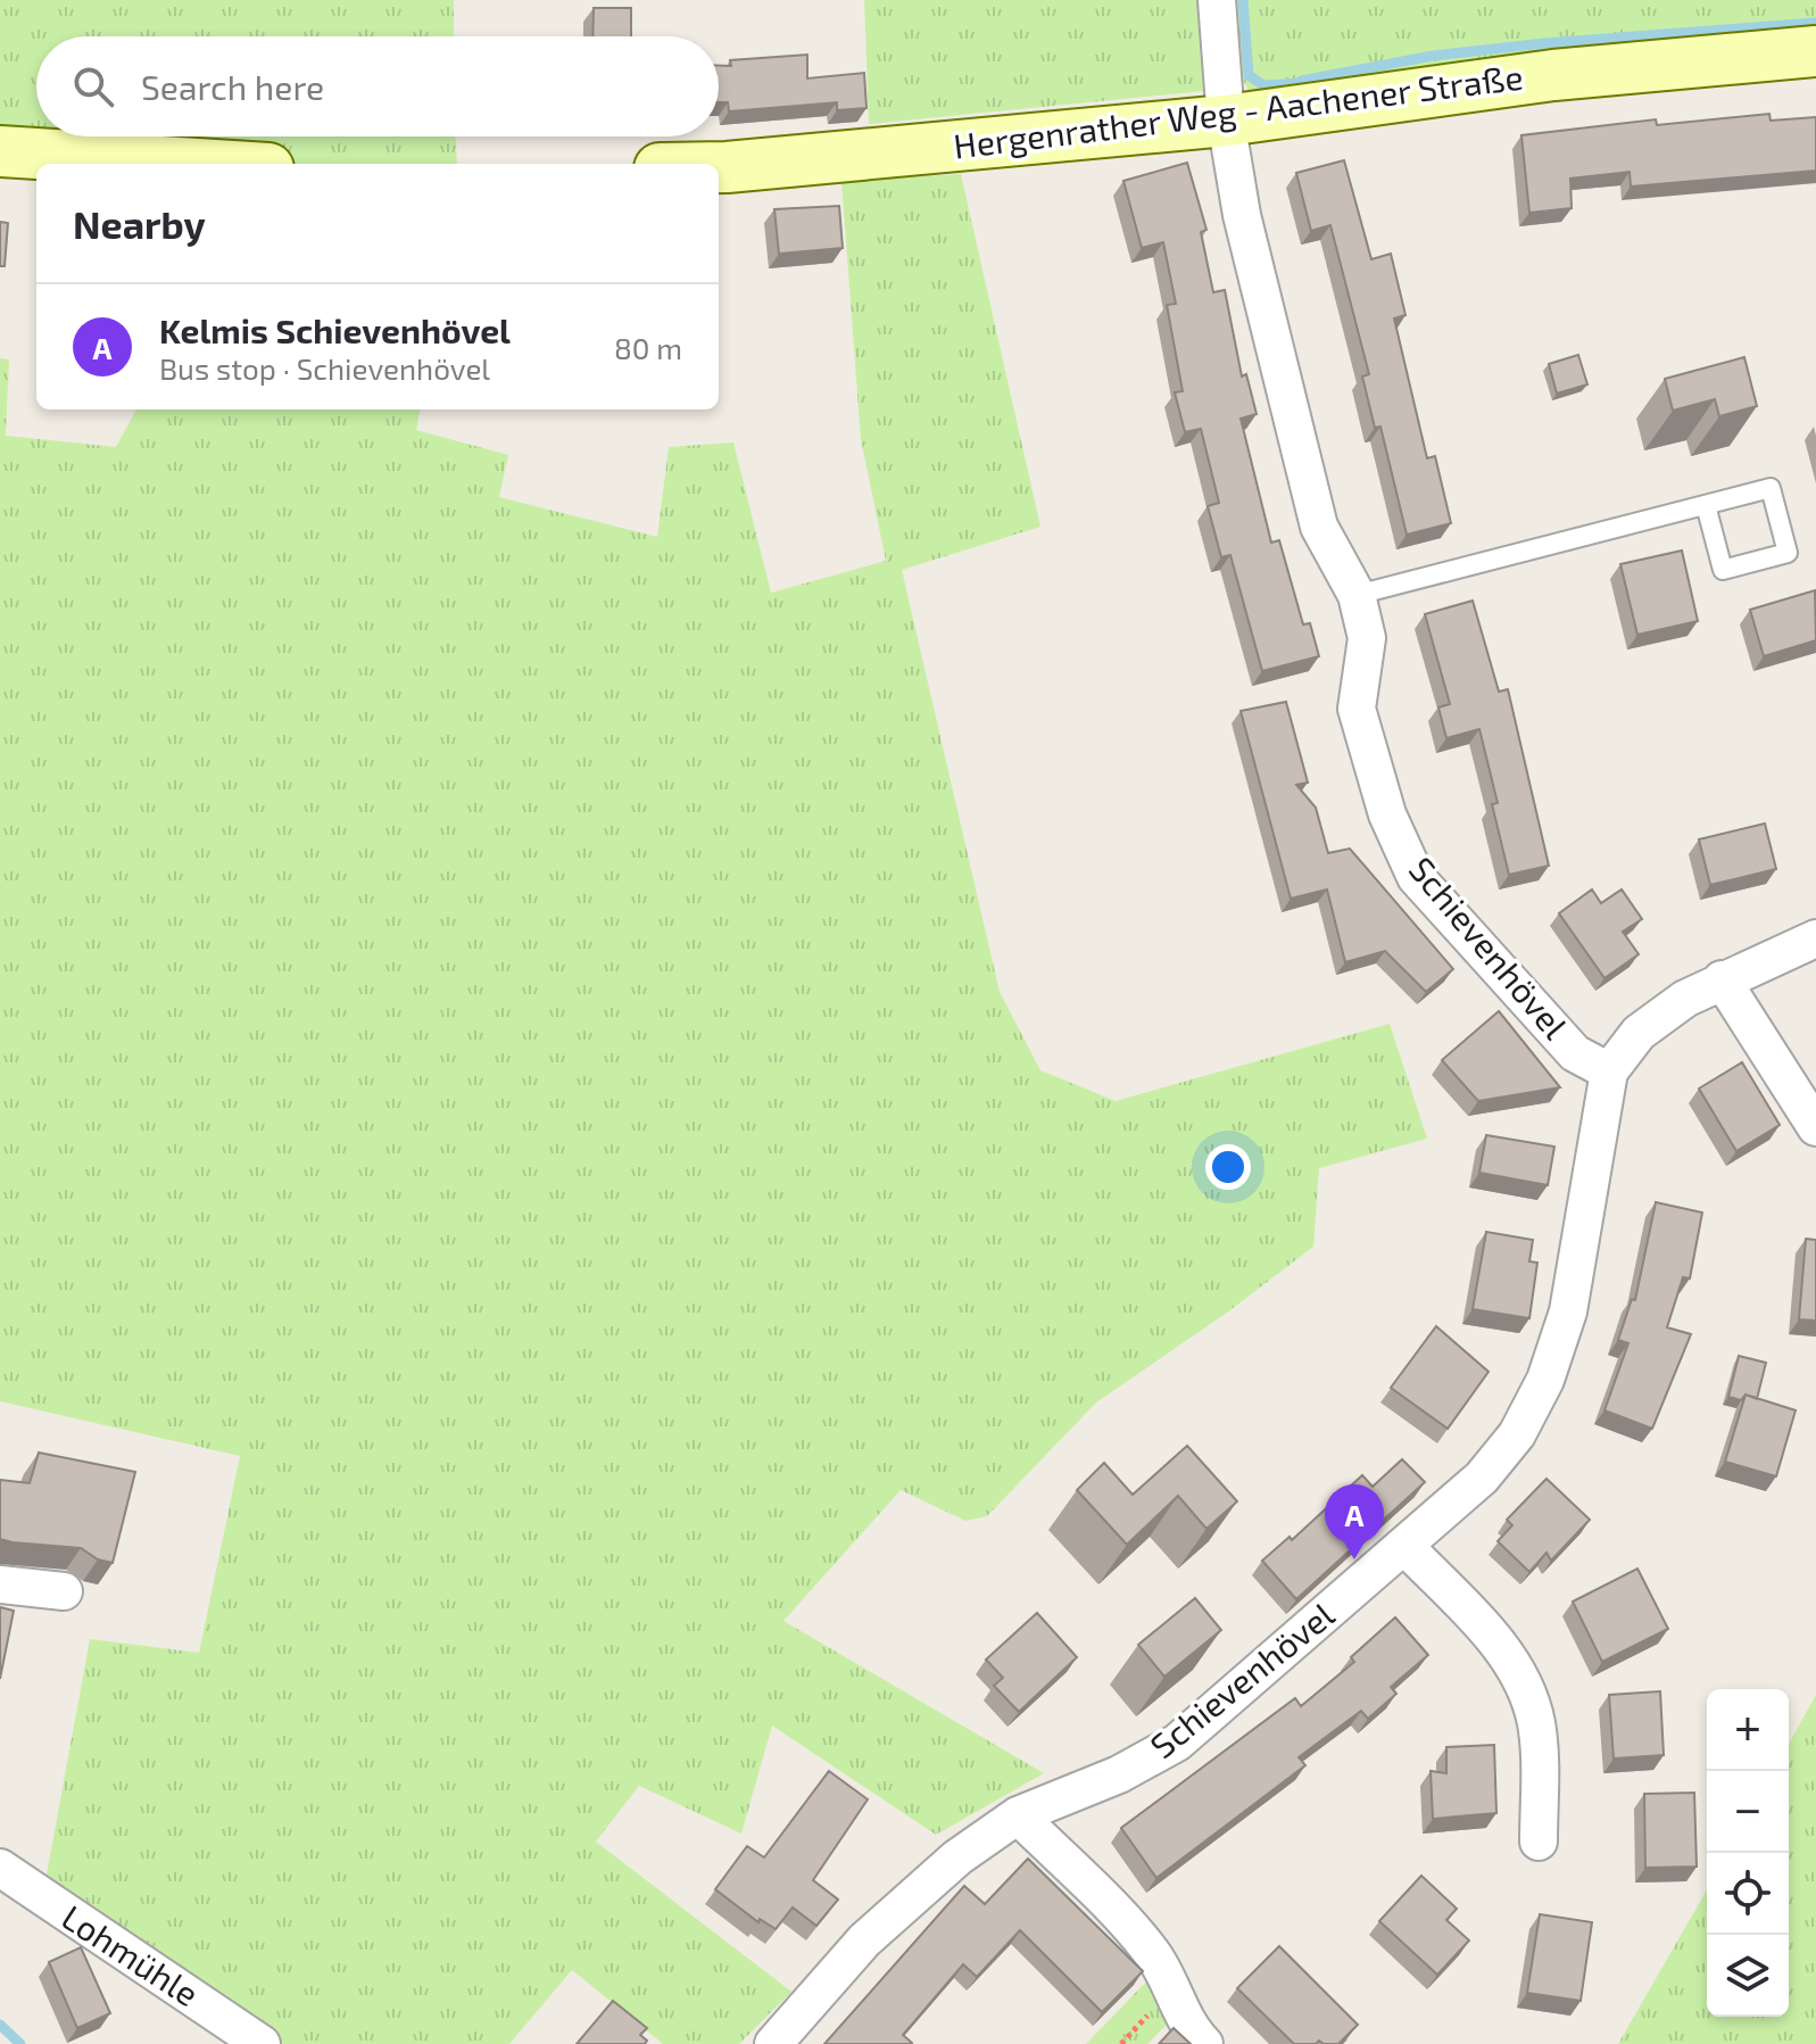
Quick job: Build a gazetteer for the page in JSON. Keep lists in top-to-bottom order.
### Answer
{
  "streets": {
    "street": ["Hergenrather Weg - Aachener Straße", "Schievenhövel", "Lohmühle"]
  },
  "crossings": [
    ["Hergenrather Weg - Aachener Straße", "Schievenhövel"]
  ],
  "page": {
    "search": "Search here",
    "heading": "Nearby",
    "list": [
      {
        "mark": "A",
        "name": "Kelmis Schievenhövel",
        "note": "Bus stop · Schievenhövel",
        "value": "80 m"
      }
    ],
    "pins": "A",
    "map_buttons": ["+", "−"]
  }
}
